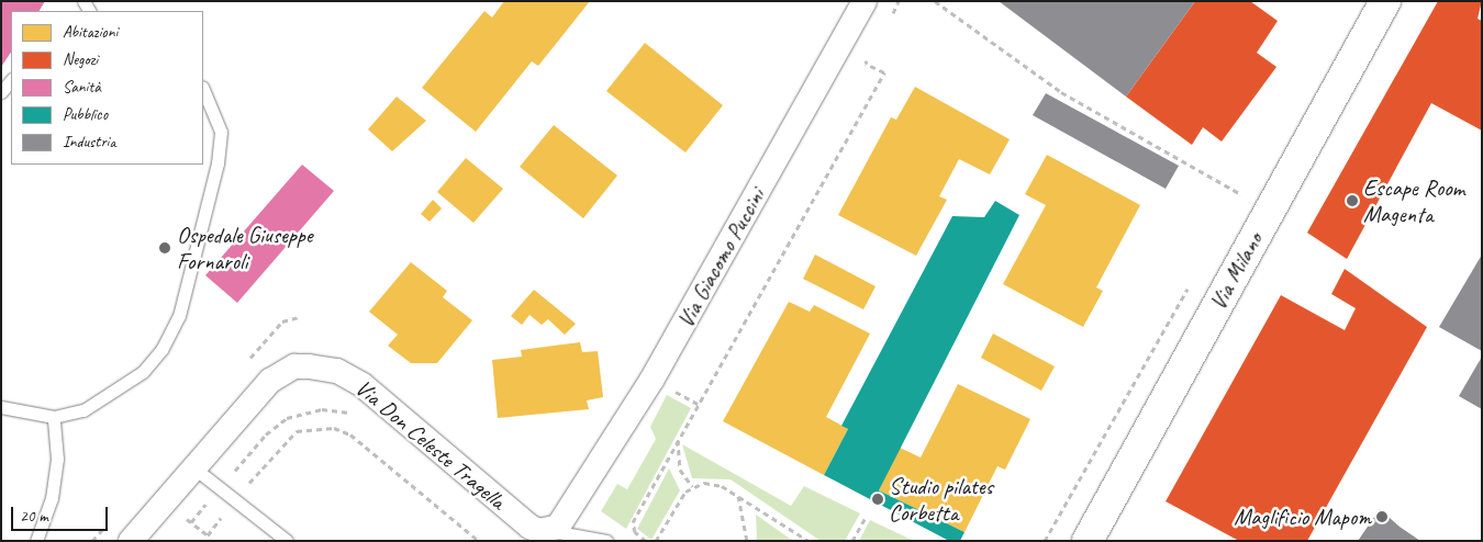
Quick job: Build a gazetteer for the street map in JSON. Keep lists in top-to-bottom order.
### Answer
{
  "streets": {
    "street": ["Via Giacomo Puccini", "Via Milano", "Via Don Celeste Tragella"]
  },
  "crossings": [
    ["Via Giacomo Puccini", "Via Don Celeste Tragella"]
  ],
  "places": [
    "Escape Room Magenta",
    "Ospedale Giuseppe Fornaroli",
    "Studio pilates Corbetta",
    "Maglificio Mapom"
  ],
  "legend": [
    "Abitazioni",
    "Negozi",
    "Sanità",
    "Pubblico",
    "Industria"
  ],
  "scale_bar": "20 m"
}
